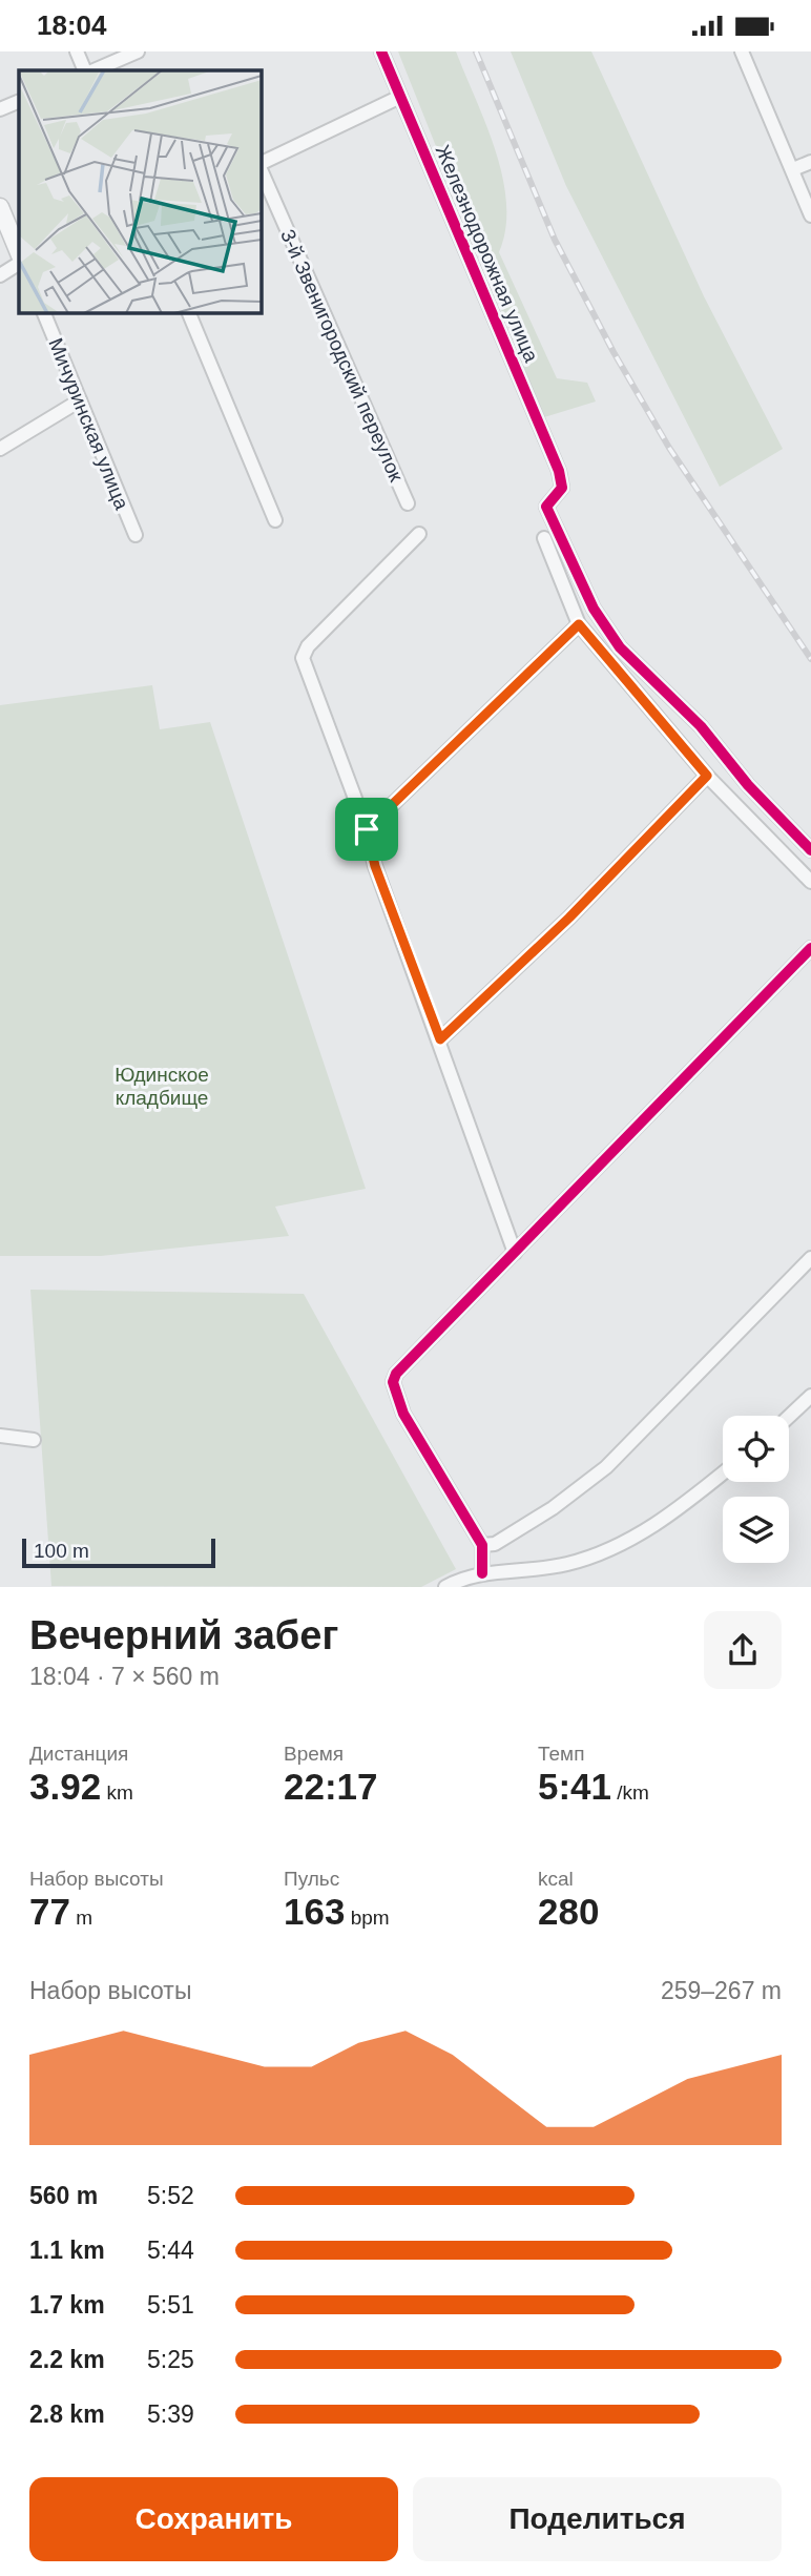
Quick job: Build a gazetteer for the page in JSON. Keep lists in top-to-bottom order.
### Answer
{
  "streets": {
    "street": ["Железнодорожная улица", "3-й Звенигородский переулок", "Мичуринская улица"]
  },
  "parks": ["Юдинское кладбище"],
  "scale_bar": "100 m",
  "page": {
    "status": "18:04",
    "scale": "100 m",
    "heading": ["Вечерний забег", "18:04 · 7 × 560 m"],
    "stats": [
      ["Дистанция", "3.92 km"],
      ["Время", "22:17"],
      ["Темп", "5:41 /km"],
      ["Набор высоты", "77 m"],
      ["Пульс", "163 bpm"],
      ["kcal", "280"]
    ],
    "chart": ["Набор высоты", "259–267 m"],
    "list": [
      {
        "name": "560 m",
        "note": "5:52"
      },
      {
        "name": "1.1 km",
        "note": "5:44"
      },
      {
        "name": "1.7 km",
        "note": "5:51"
      },
      {
        "name": "2.2 km",
        "note": "5:25"
      },
      {
        "name": "2.8 km",
        "note": "5:39"
      }
    ],
    "buttons": ["Сохранить", "Поделиться"]
  }
}
